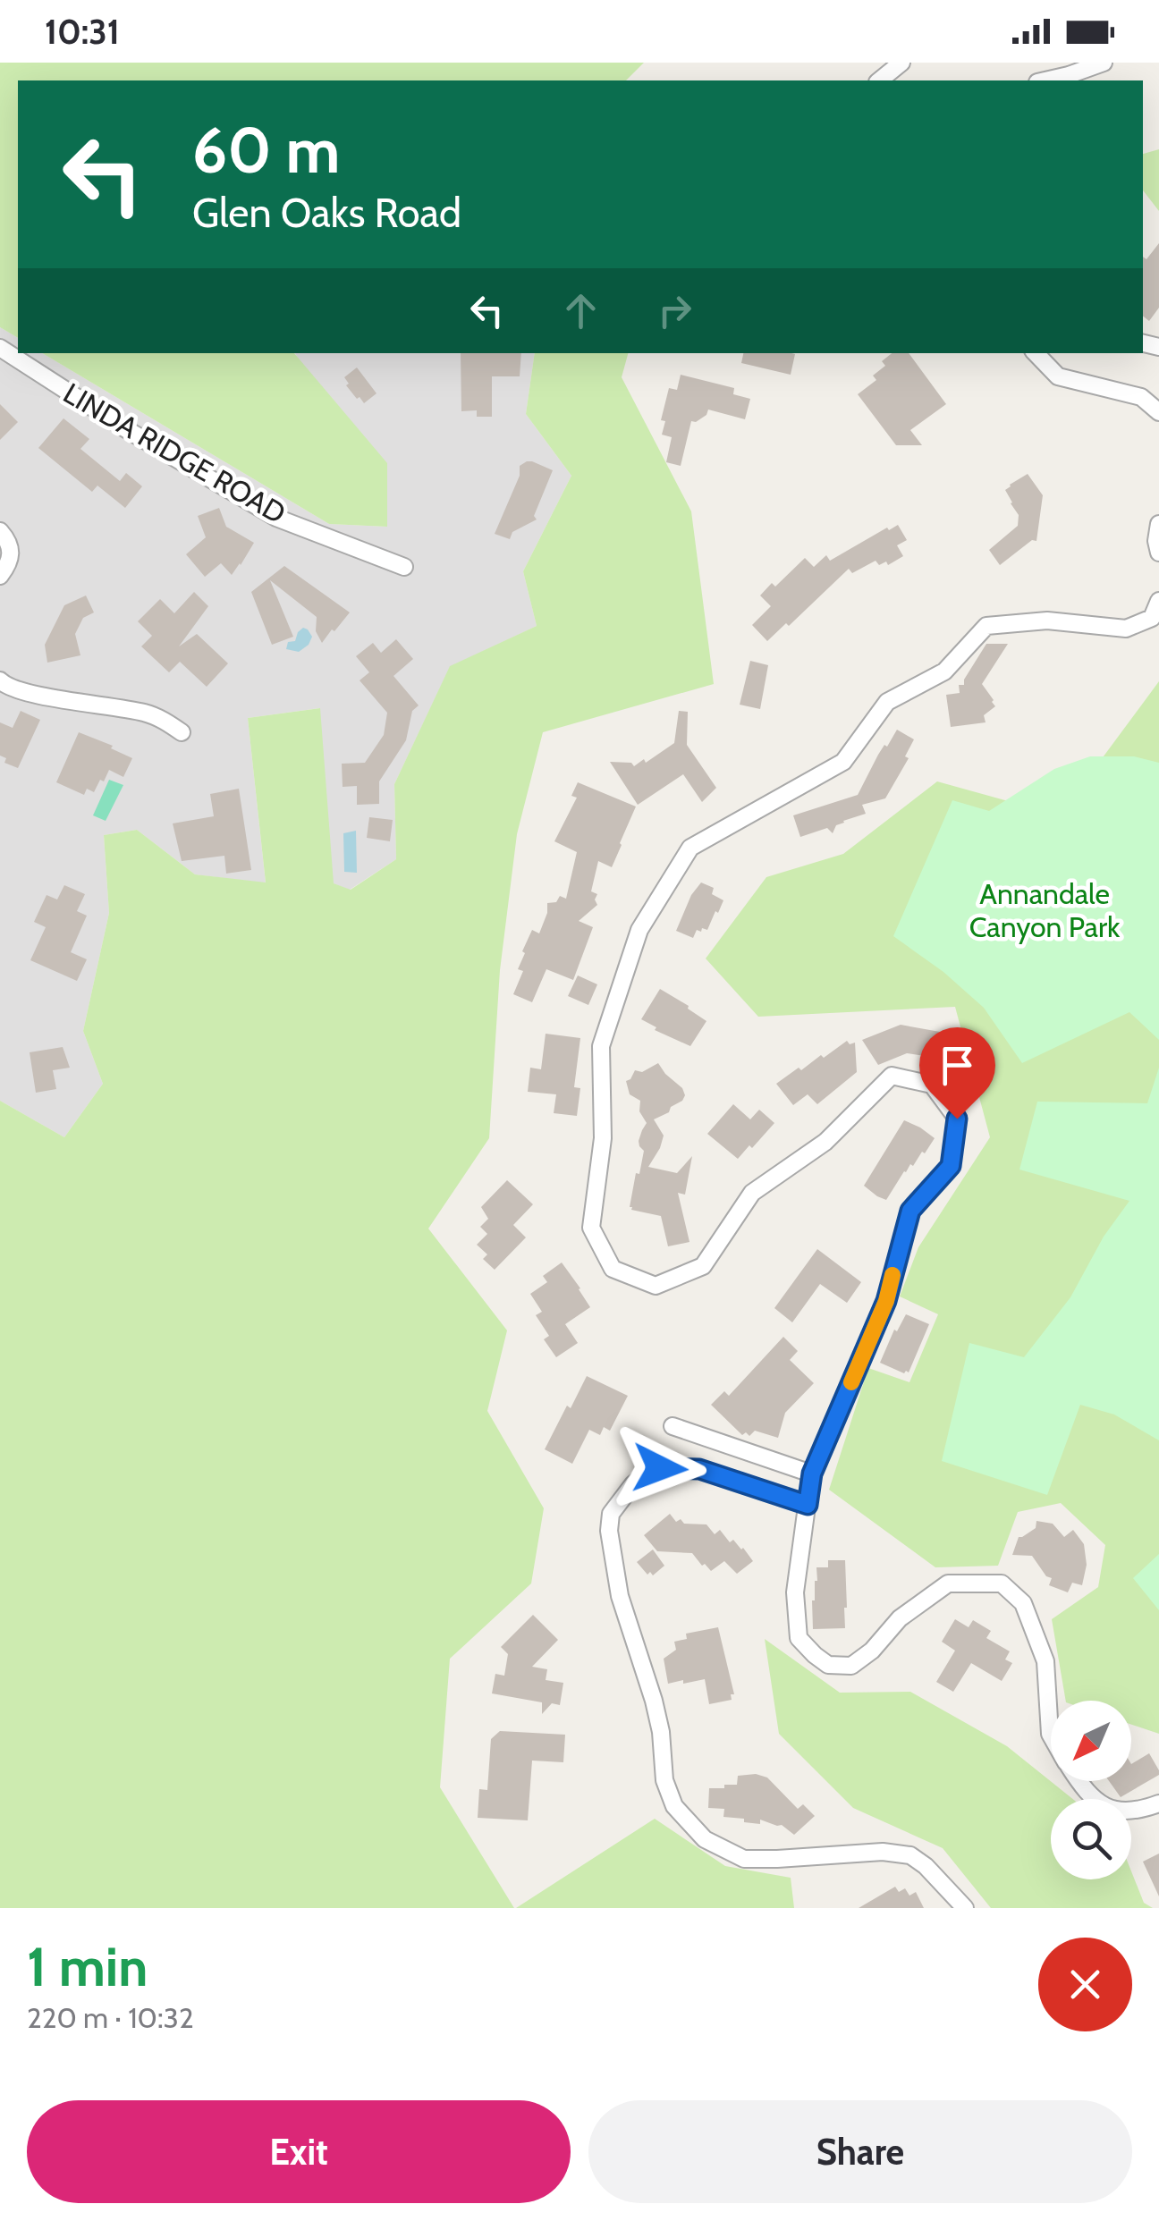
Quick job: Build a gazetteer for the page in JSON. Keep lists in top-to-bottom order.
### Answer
{
  "streets": {
    "street": ["LINDA RIDGE ROAD"]
  },
  "parks": ["Annandale Canyon Park"],
  "north": "bottom left",
  "page": {
    "status": "10:31",
    "turn": ["60 m", "Glen Oaks Road"],
    "heading": ["1 min", "220 m · 10:32"],
    "buttons": ["Exit", "Share"]
  }
}
